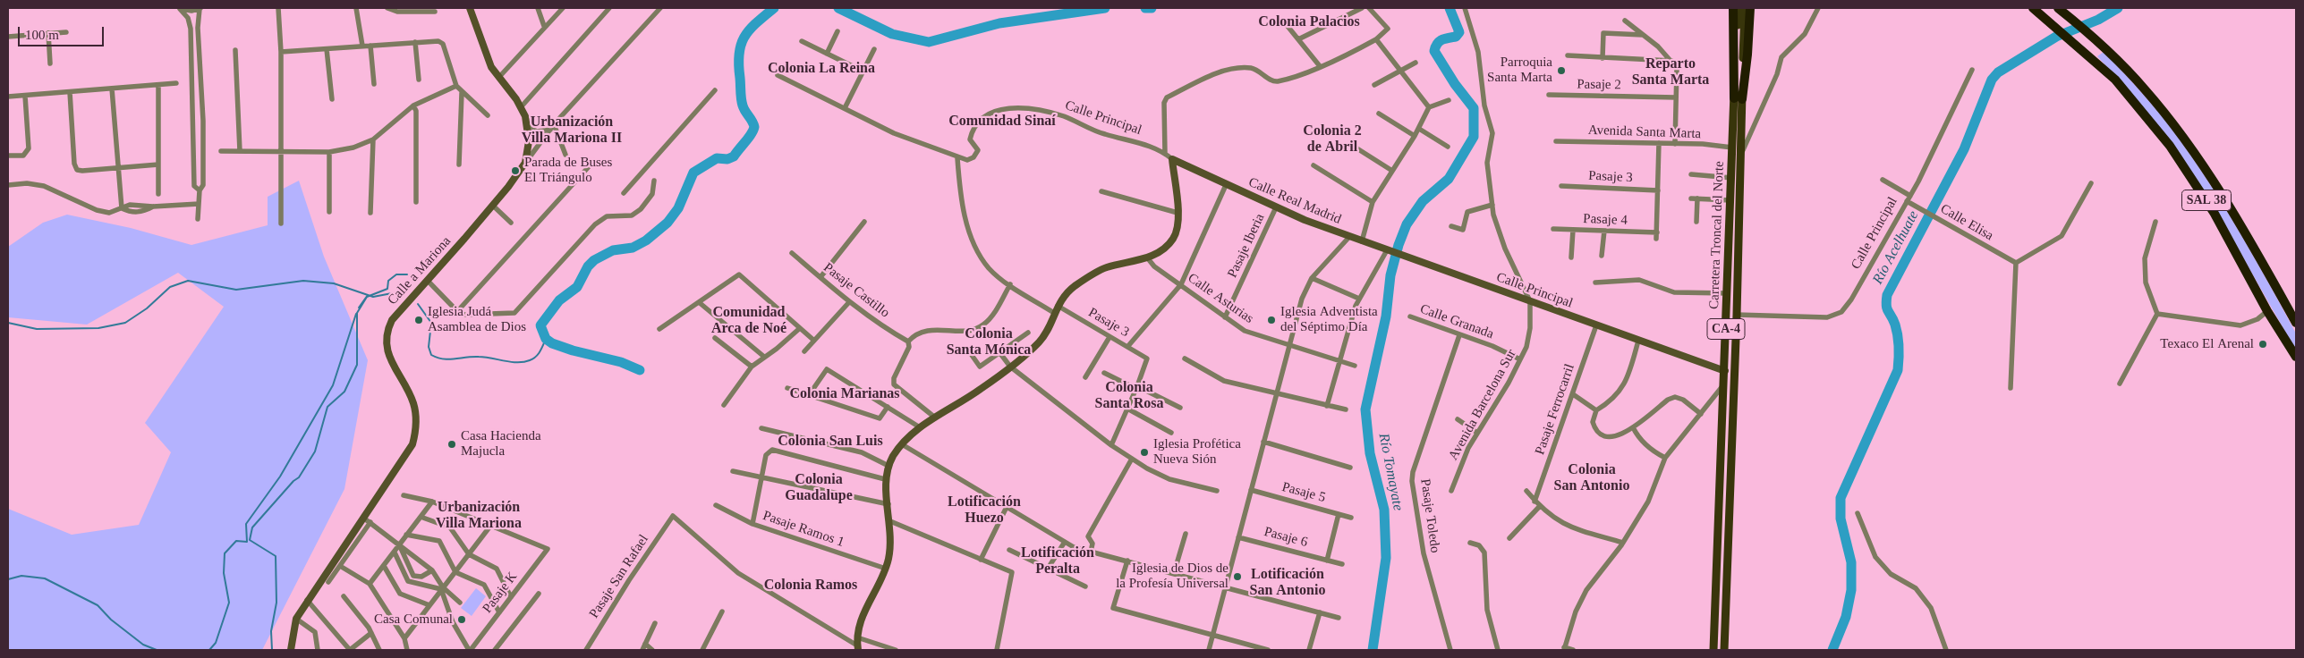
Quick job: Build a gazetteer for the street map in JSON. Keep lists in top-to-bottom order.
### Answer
{
  "streets": {
    "highway": ["SAL 38"],
    "main road": ["Carretera Troncal del Norte", "CA-4"],
    "street": [
      "Pasaje 2",
      "Calle Principal",
      "Avenida Santa Marta",
      "Pasaje 3",
      "Calle Real Madrid",
      "Pasaje 4",
      "Calle Elisa",
      "Pasaje Iberia",
      "Calle a Mariona",
      "Pasaje Castillo",
      "Calle Asturias",
      "Calle Granada",
      "Avenida Barcelona Sur",
      "Pasaje Ferrocarril",
      "Pasaje 5",
      "Pasaje Toledo",
      "Pasaje Ramos 1",
      "Pasaje 6",
      "Pasaje San Rafael",
      "Pasaje K"
    ]
  },
  "crossings": [
    ["Calle Principal", "Calle Real Madrid"],
    ["Calle Principal", "Calle Elisa"],
    ["Calle Principal", "Carretera Troncal del Norte"],
    ["Calle Principal", "Avenida Barcelona Sur"],
    ["Calle Principal", "Pasaje Ferrocarril"],
    ["Avenida Santa Marta", "Carretera Troncal del Norte"],
    ["Calle Real Madrid", "Pasaje Iberia"],
    ["Pasaje Iberia", "Calle Asturias"],
    ["Calle Granada", "Avenida Barcelona Sur"],
    ["Calle Granada", "Pasaje Toledo"]
  ],
  "districts": [
    "Colonia Palacios",
    "Reparto Santa Marta",
    "Colonia La Reina",
    "Comunidad Sinaí",
    "Urbanización Villa Mariona II",
    "Colonia 2 de Abril",
    "Comunidad Arca de Noé",
    "Colonia Santa Mónica",
    "Colonia Santa Rosa",
    "Colonia Marianas",
    "Colonia San Luis",
    "Colonia San Antonio",
    "Colonia Guadalupe",
    "Lotificación Huezo",
    "Urbanización Villa Mariona",
    "Lotificación Peralta",
    "Lotificación San Antonio",
    "Colonia Ramos"
  ],
  "water": ["Río Acelhuate", "Río Tomayate"],
  "places": [
    "Parroquia Santa Marta",
    "Parada de Buses El Triángulo",
    "Iglesia Judá Asamblea de Dios",
    "Iglesia Adventista del Séptimo Día",
    "Texaco El Arenal",
    "Casa Hacienda Majucla",
    "Iglesia Profética Nueva Sión",
    "Iglesia de Dios de la Profesía Universal",
    "Casa Comunal"
  ],
  "scale_bar": "100 m"
}
